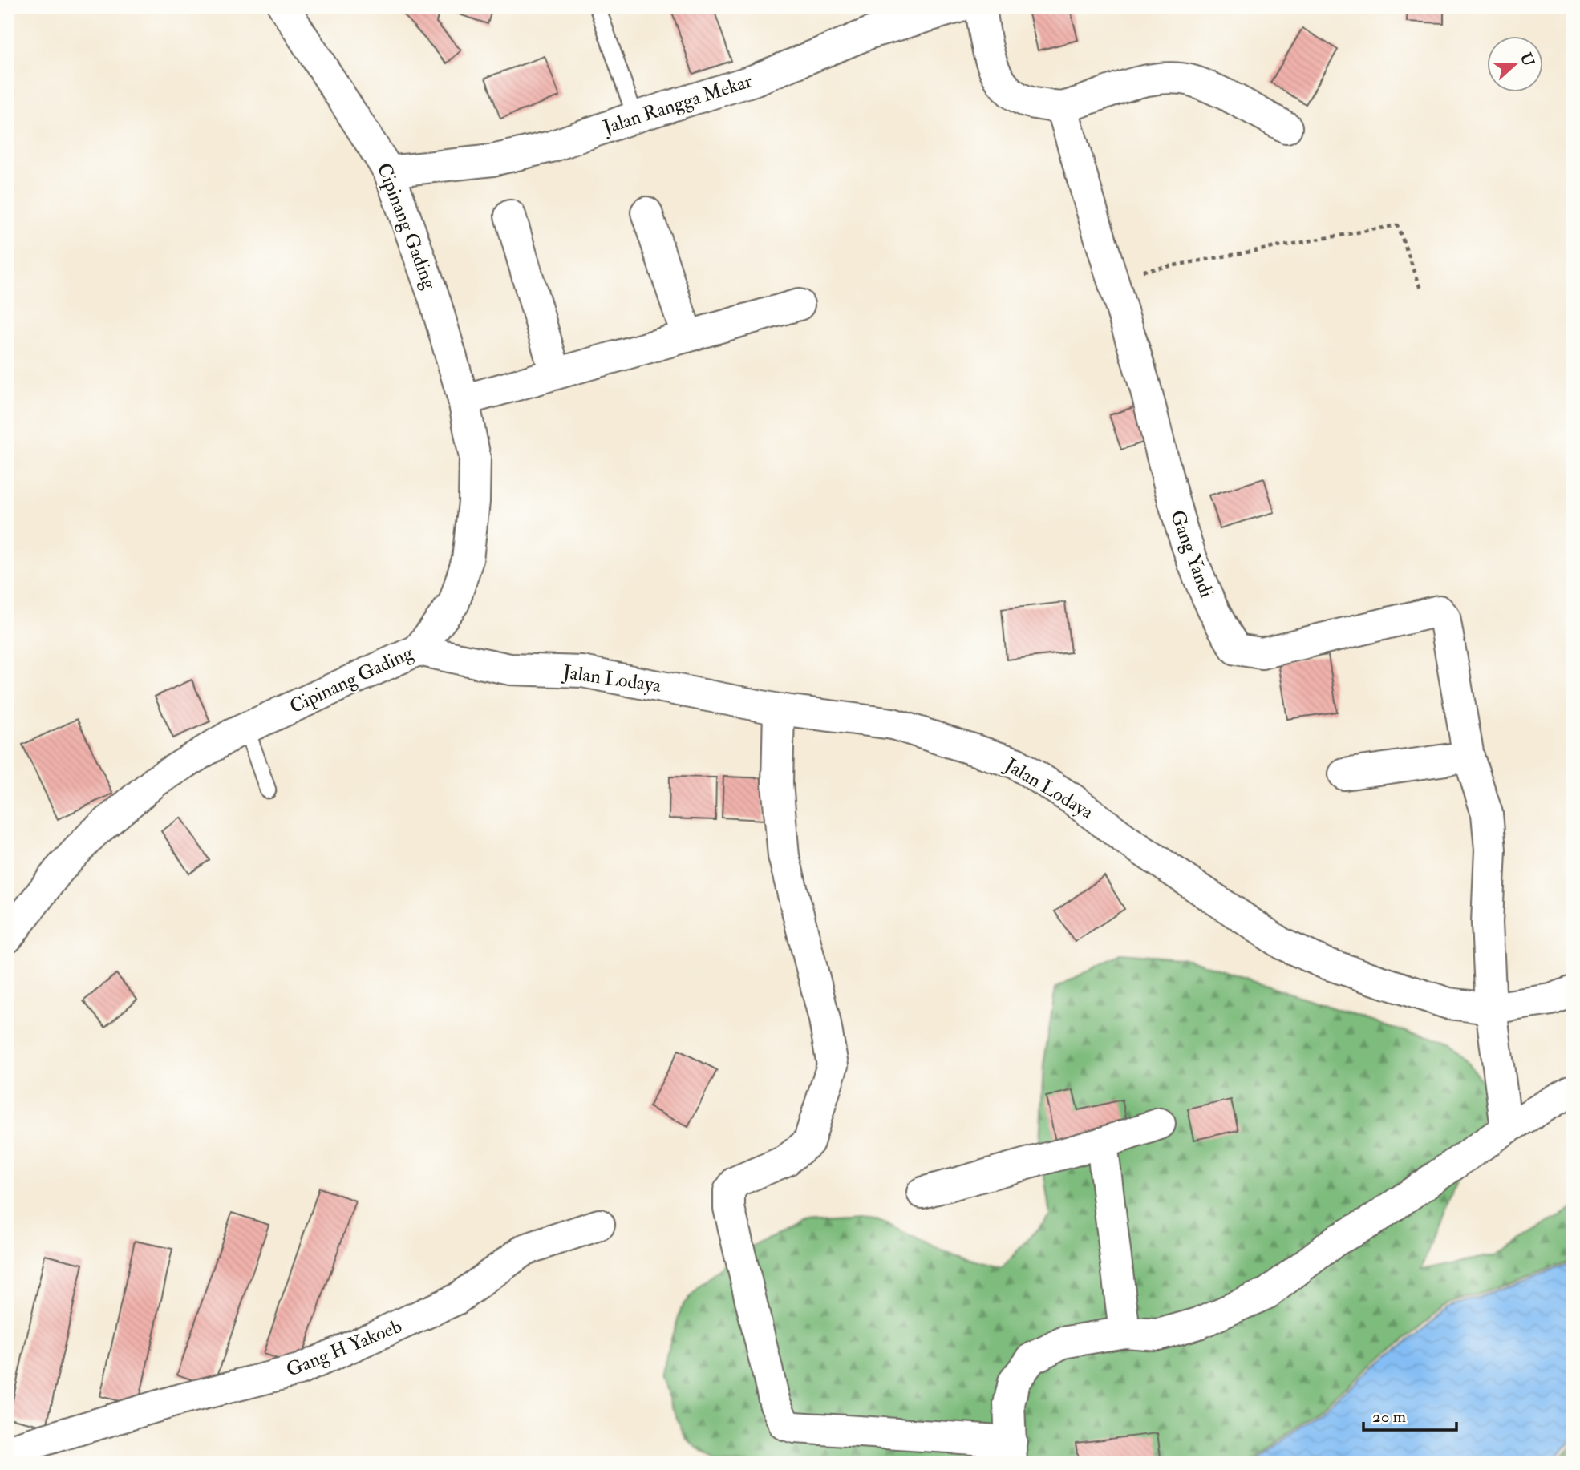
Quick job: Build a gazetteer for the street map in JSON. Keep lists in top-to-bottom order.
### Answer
{
  "streets": {
    "street": [
      "Jalan Rangga Mekar",
      "Cipinang Gading",
      "Gang Yandi",
      "Jalan Lodaya",
      "Gang H Yakoeb"
    ]
  },
  "crossings": [
    ["Jalan Rangga Mekar", "Cipinang Gading"],
    ["Cipinang Gading", "Jalan Lodaya"]
  ],
  "scale_bar": "20 m",
  "north": "right"
}
